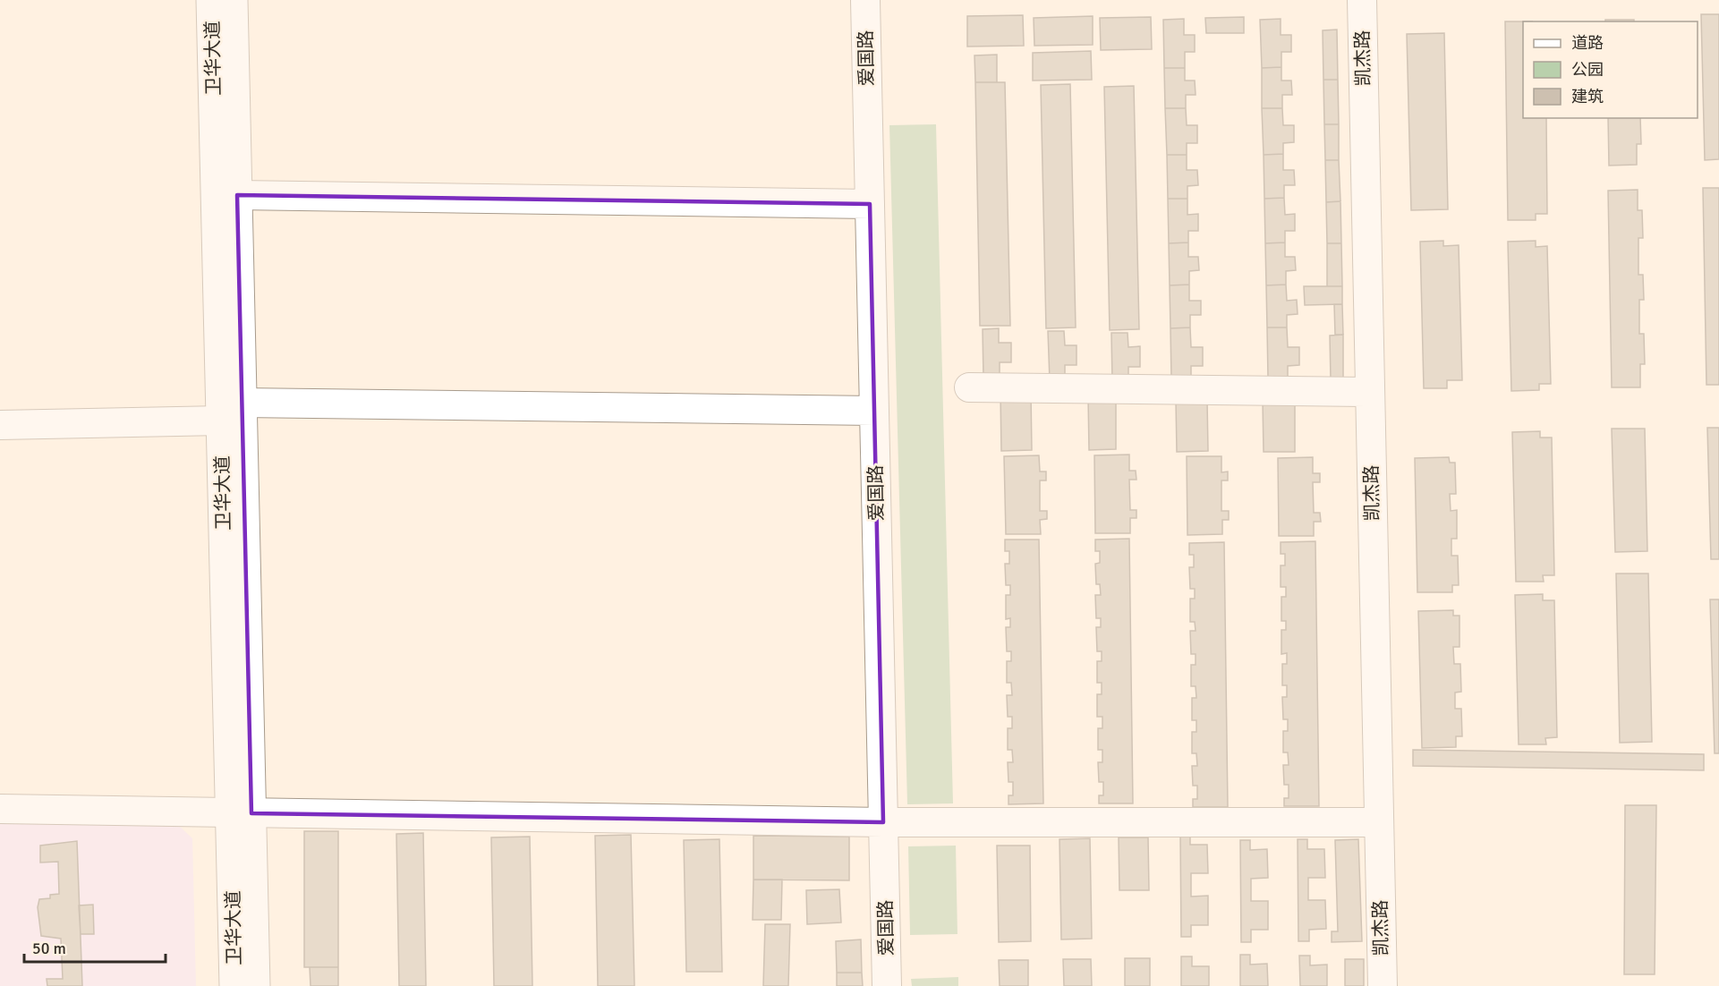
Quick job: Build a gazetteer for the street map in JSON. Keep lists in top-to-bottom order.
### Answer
{
  "streets": {
    "main road": ["卫华大道"],
    "street": ["爱国路", "凯杰路"]
  },
  "legend": ["道路", "公园", "建筑"],
  "scale_bar": "50 m"
}
